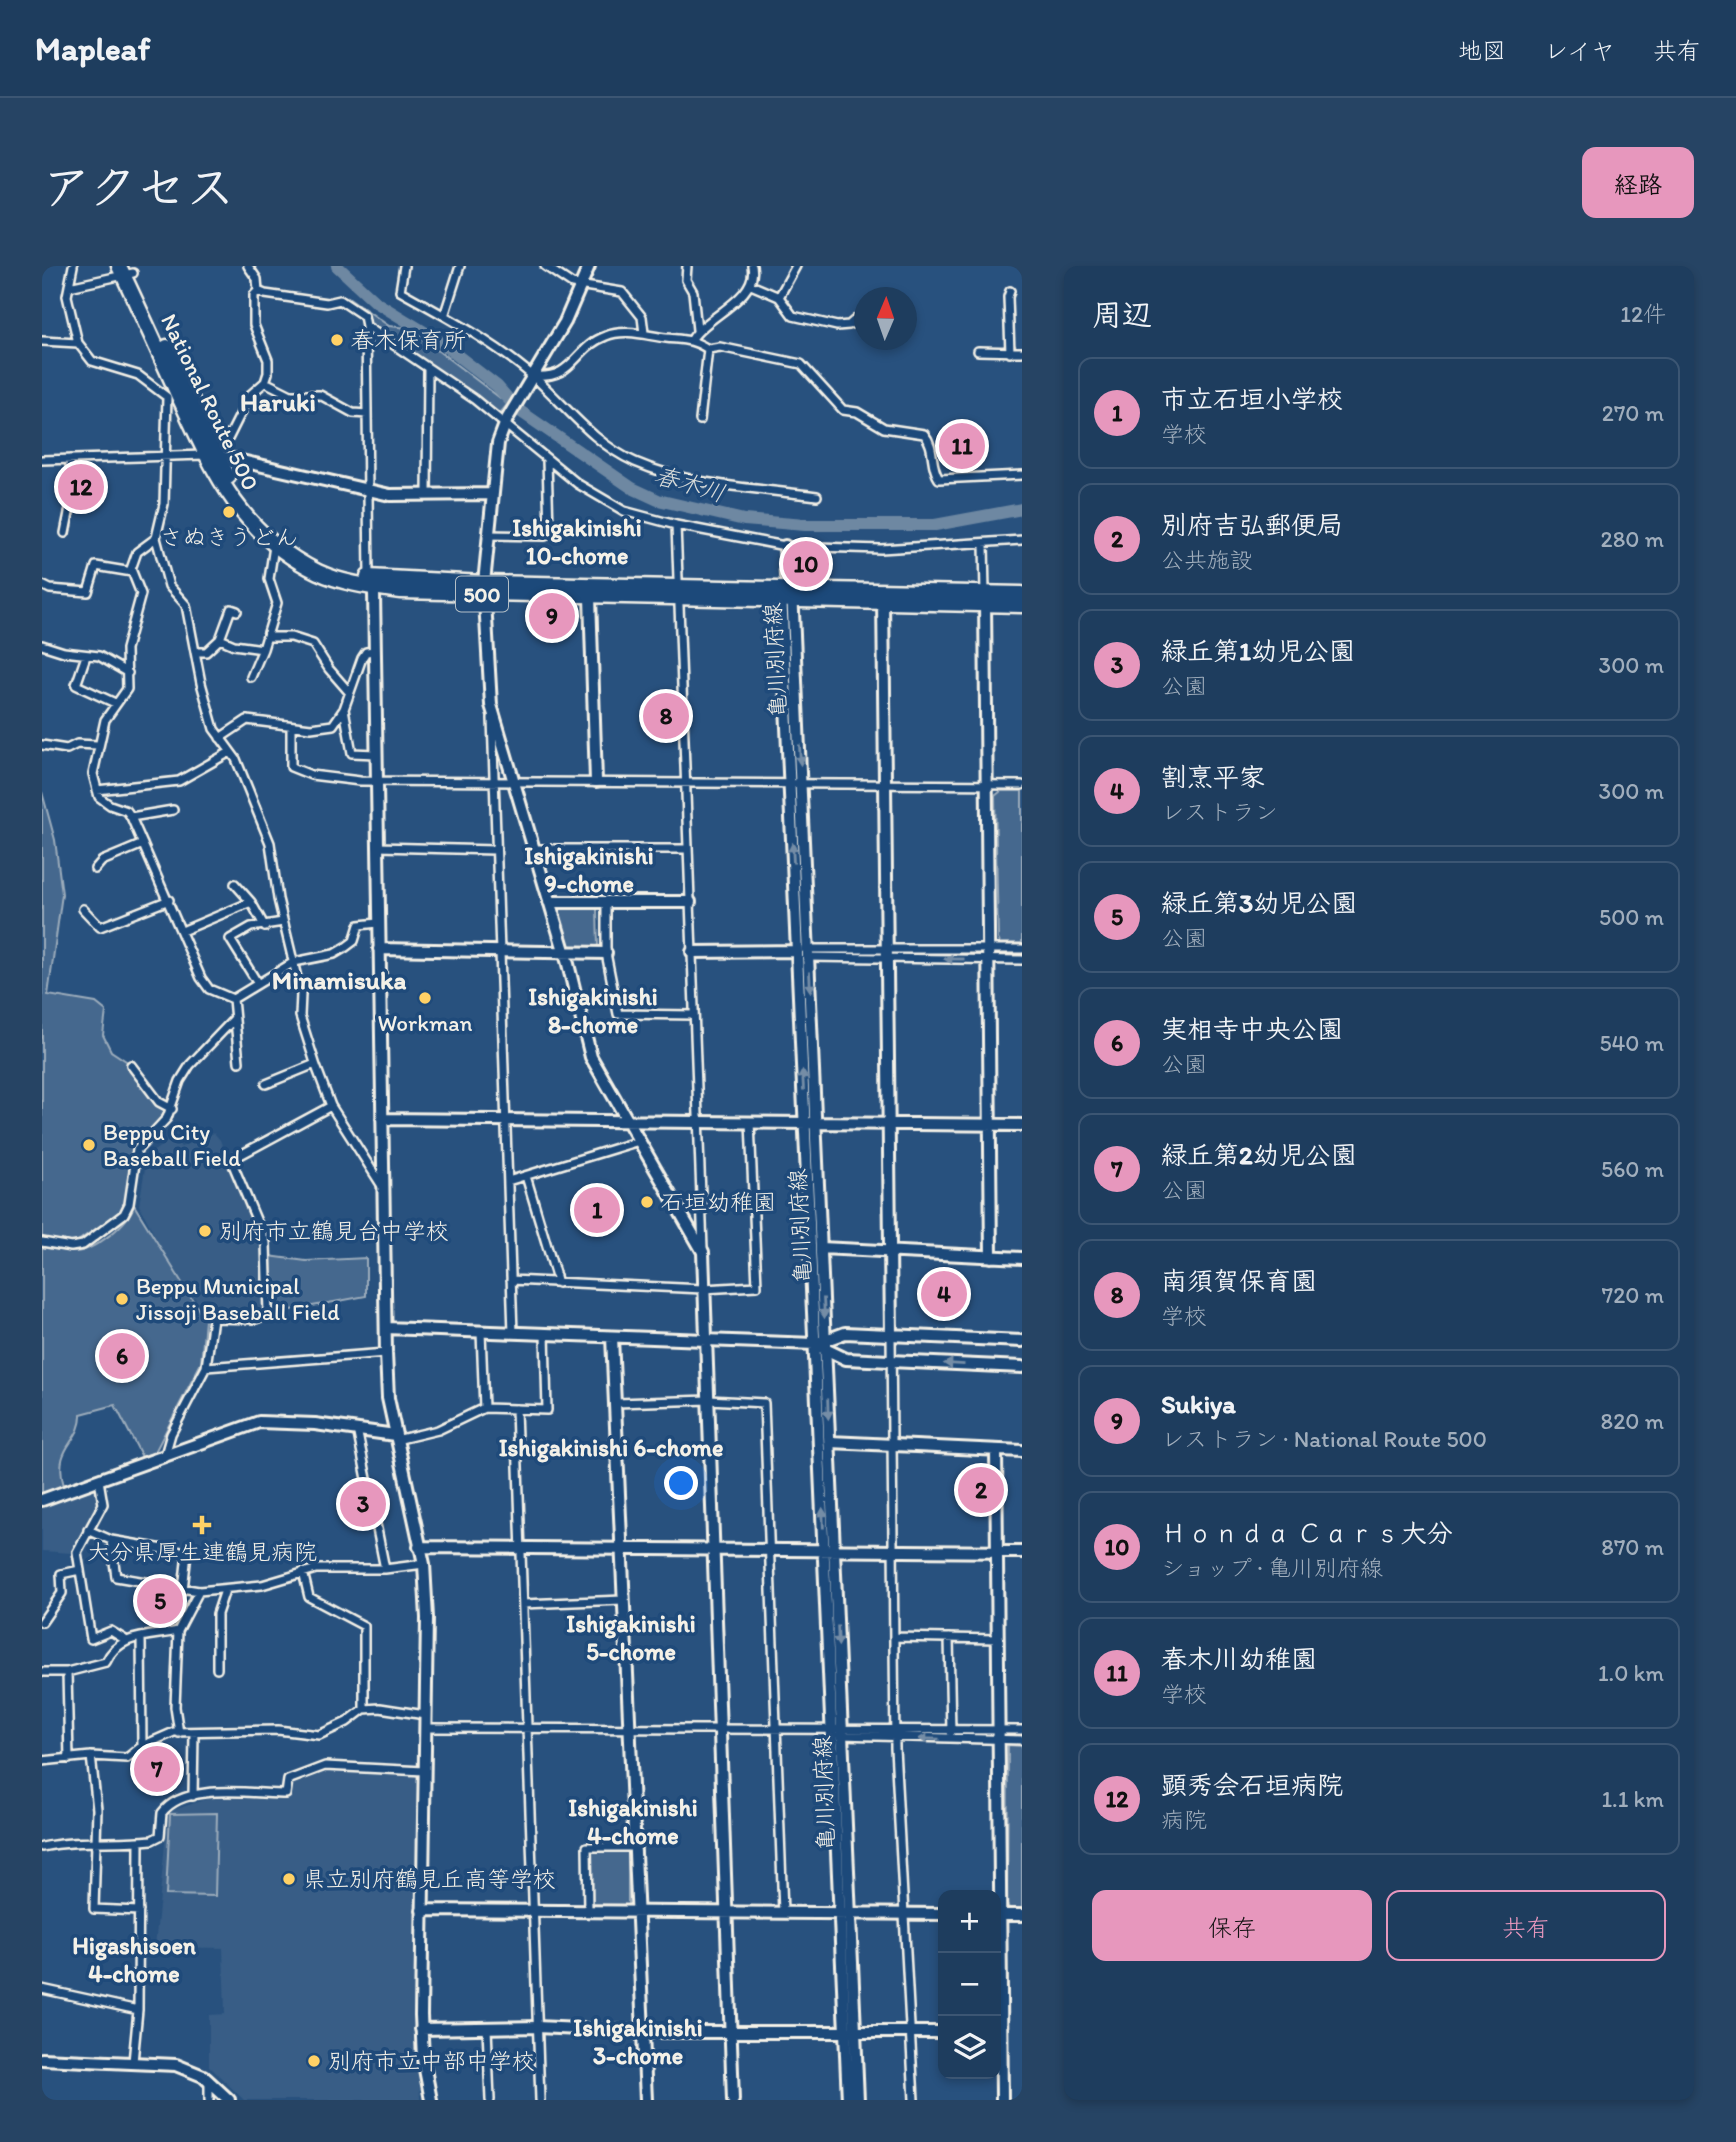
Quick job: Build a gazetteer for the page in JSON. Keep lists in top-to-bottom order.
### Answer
{
  "streets": {
    "highway": ["National Route 500", "500"],
    "street": ["亀川別府線"]
  },
  "crossings": [
    ["National Route 500", "亀川別府線"]
  ],
  "districts": [
    "Haruki",
    "Ishigakinishi 10-chome",
    "Ishigakinishi 9-chome",
    "Minamisuka",
    "Ishigakinishi 8-chome",
    "Ishigakinishi 6-chome",
    "Ishigakinishi 5-chome",
    "Ishigakinishi 4-chome",
    "Higashisoen 4-chome",
    "Ishigakinishi 3-chome"
  ],
  "water": ["春木川"],
  "places": {
    "other": [
      "春木保育所",
      "さぬきうどん",
      "Workman",
      "Beppu City Baseball Field",
      "石垣幼稚園",
      "別府市立鶴見台中学校",
      "Beppu Municipal Jissoji Baseball Field",
      "県立別府鶴見丘高等学校",
      "別府市立中部中学校"
    ],
    "health": ["大分県厚生連鶴見病院"]
  },
  "north": "top",
  "page": {
    "header": "Mapleaf",
    "nav": ["地図", "レイヤ", "共有"],
    "title": "アクセス",
    "buttons": [
      "経路",
      ["保存", "共有"]
    ],
    "heading": ["周辺", "12件"],
    "list": [
      {
        "mark": "1",
        "name": "市立石垣小学校",
        "note": "学校",
        "value": "270 m"
      },
      {
        "mark": "2",
        "name": "別府吉弘郵便局",
        "note": "公共施設",
        "value": "280 m"
      },
      {
        "mark": "3",
        "name": "緑丘第1幼児公園",
        "note": "公園",
        "value": "300 m"
      },
      {
        "mark": "4",
        "name": "割烹平家",
        "note": "レストラン",
        "value": "300 m"
      },
      {
        "mark": "5",
        "name": "緑丘第3幼児公園",
        "note": "公園",
        "value": "500 m"
      },
      {
        "mark": "6",
        "name": "実相寺中央公園",
        "note": "公園",
        "value": "540 m"
      },
      {
        "mark": "7",
        "name": "緑丘第2幼児公園",
        "note": "公園",
        "value": "560 m"
      },
      {
        "mark": "8",
        "name": "南須賀保育園",
        "note": "学校",
        "value": "720 m"
      },
      {
        "mark": "9",
        "name": "Sukiya",
        "note": "レストラン · National Route 500",
        "value": "820 m"
      },
      {
        "mark": "10",
        "name": "Ｈｏｎｄａ Ｃａｒｓ大分",
        "note": "ショップ · 亀川別府線",
        "value": "870 m"
      },
      {
        "mark": "11",
        "name": "春木川幼稚園",
        "note": "学校",
        "value": "1.0 km"
      },
      {
        "mark": "12",
        "name": "顕秀会石垣病院",
        "note": "病院",
        "value": "1.1 km"
      }
    ],
    "pins": [
      "11",
      "12",
      "10",
      "9",
      "8",
      "1",
      "4",
      "6",
      "2",
      "3",
      "5",
      "7"
    ],
    "map_buttons": ["+", "−"]
  }
}
